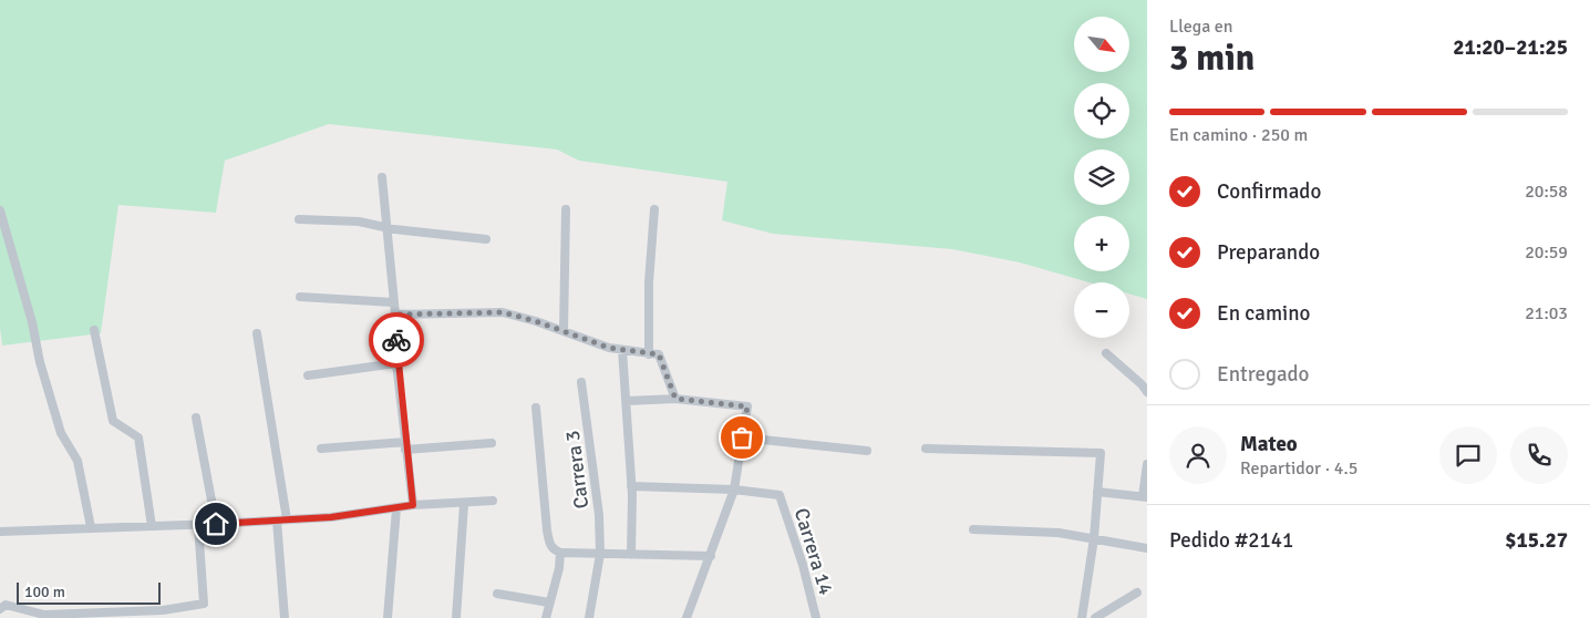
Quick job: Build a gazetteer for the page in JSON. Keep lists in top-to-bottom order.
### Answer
{
  "streets": {
    "street": ["Carrera 3", "Carrera 14"]
  },
  "scale_bar": "100 m",
  "north": "bottom right",
  "page": {
    "heading": ["3 min", "Llega en", "21:20–21:25"],
    "panel": [
      "Mateo",
      "Repartidor · 4.5",
      "Pedido #2141",
      "$15.27"
    ],
    "map_buttons": ["+", "−"],
    "bar": "En camino · 250 m",
    "list": [
      ["Confirmado", "20:58"],
      ["Preparando", "20:59"],
      ["En camino", "21:03"],
      "Entregado"
    ],
    "scale": "100 m"
  }
}
